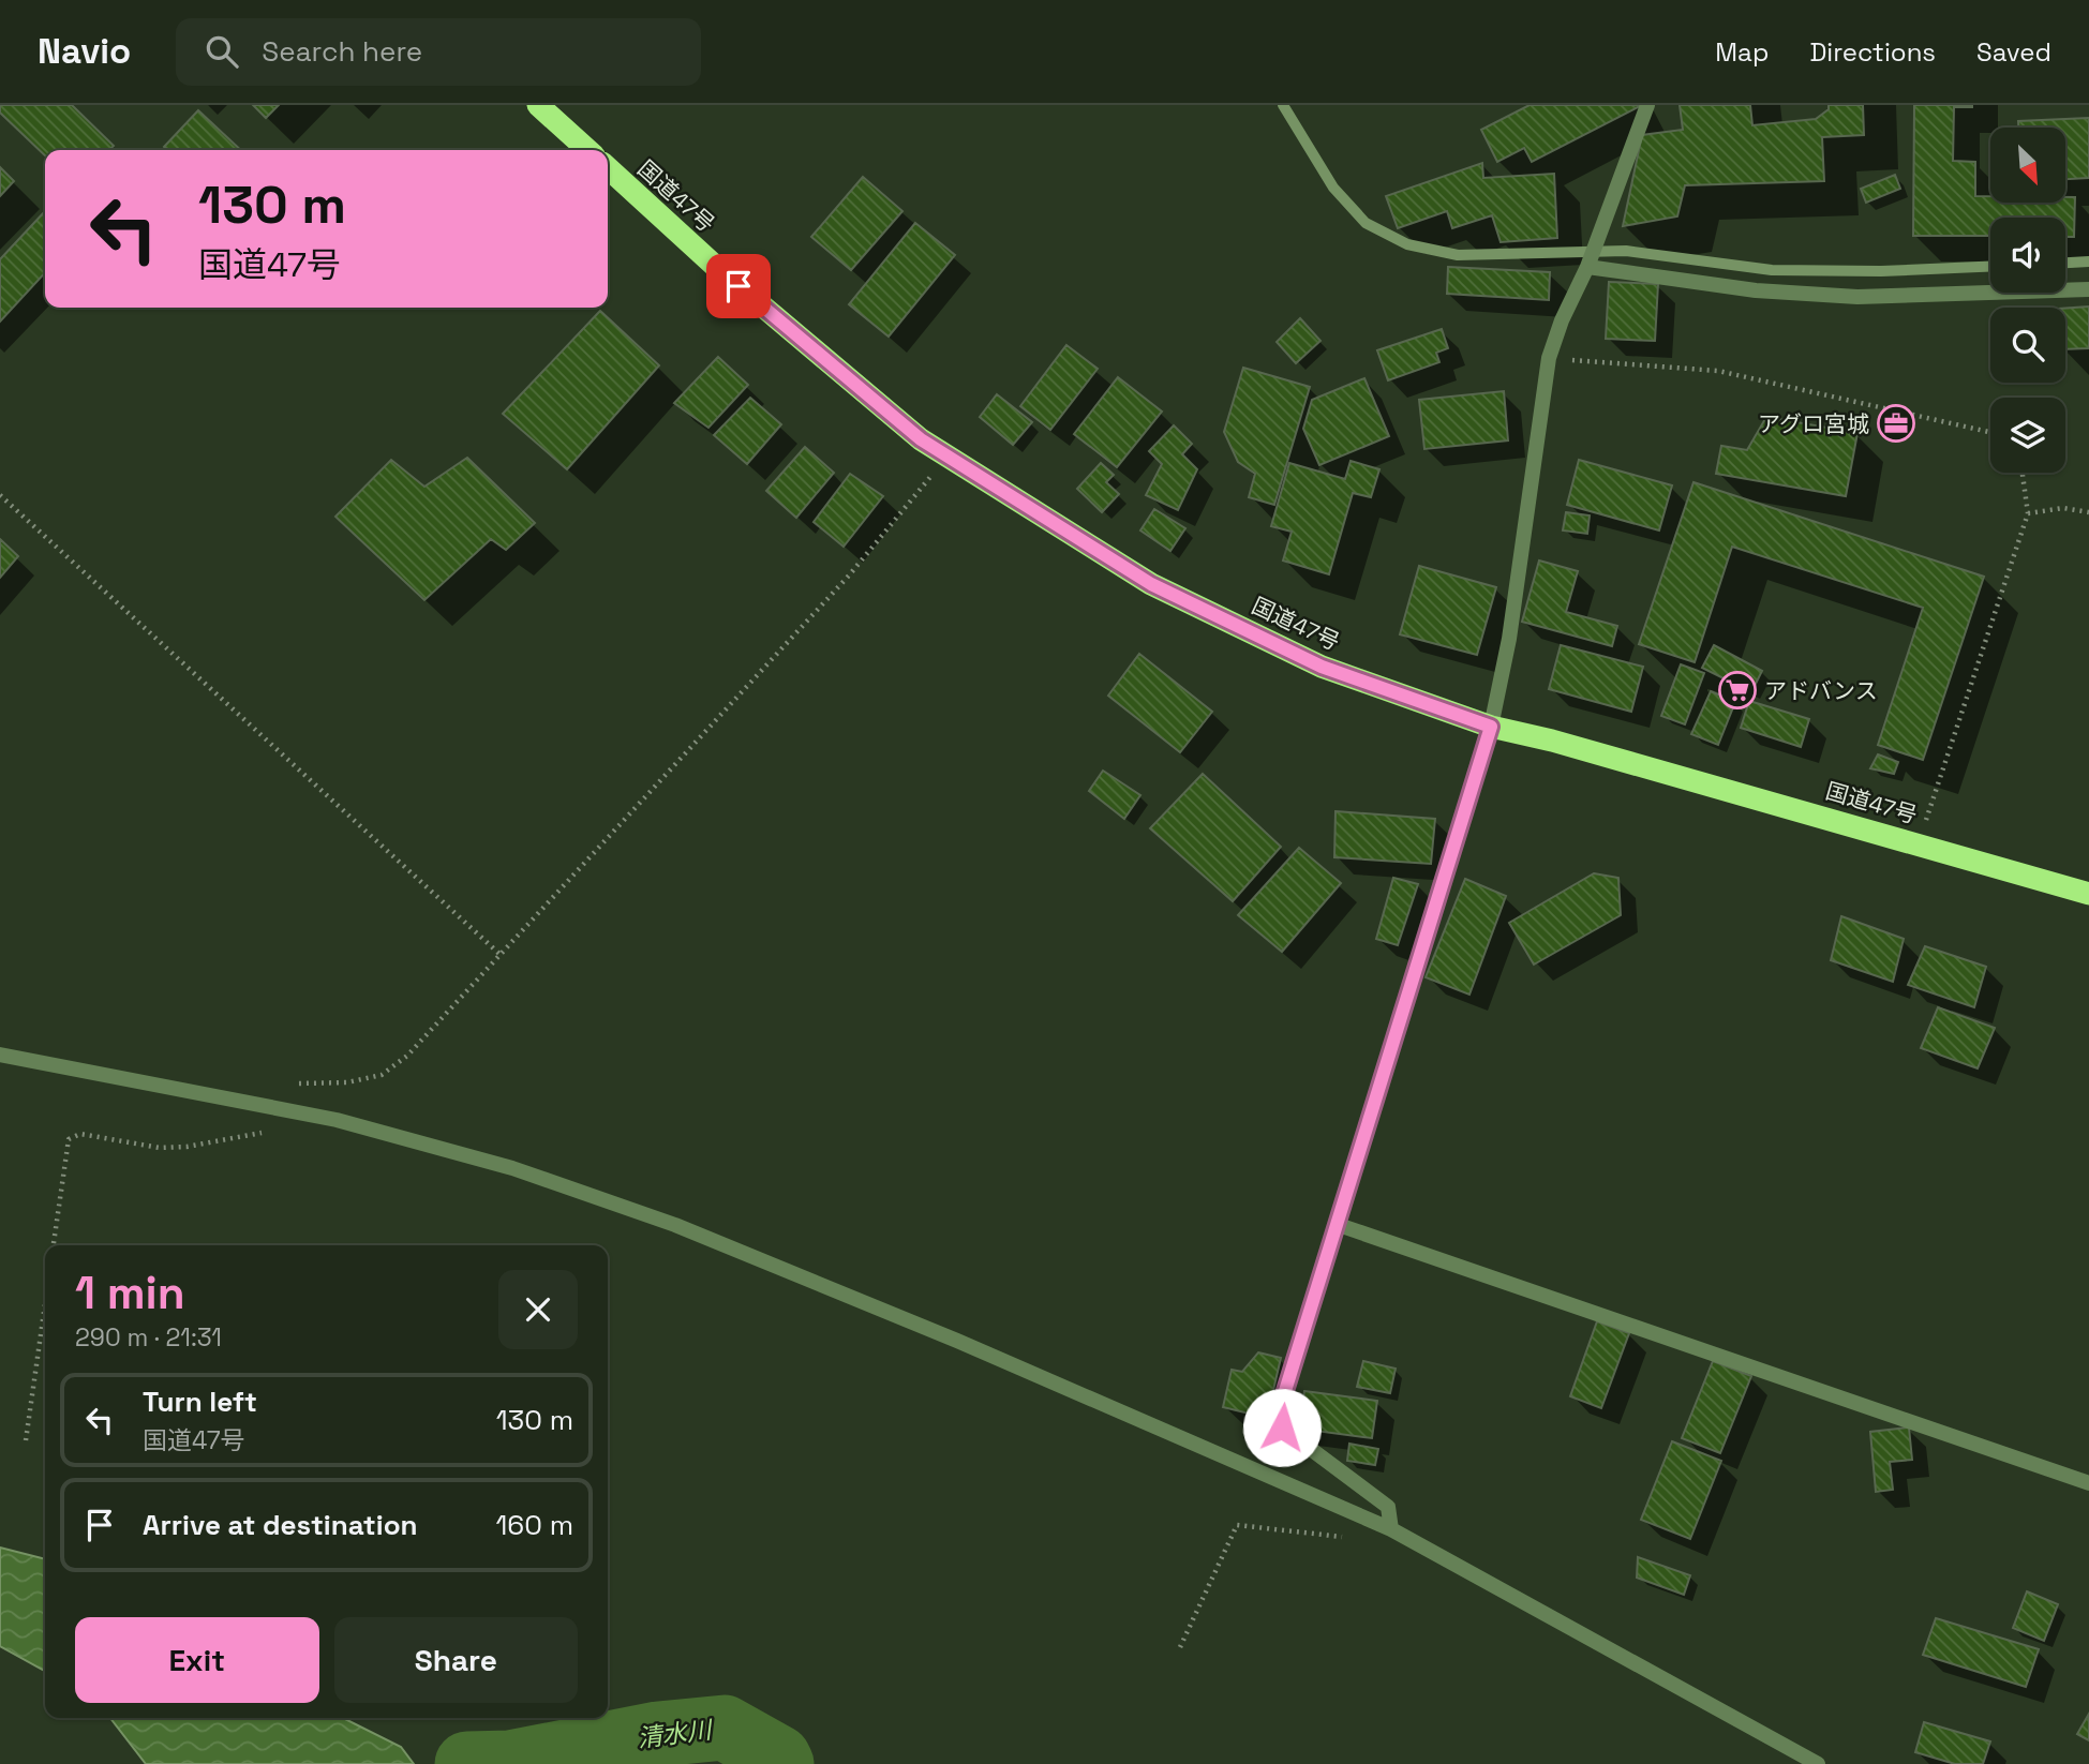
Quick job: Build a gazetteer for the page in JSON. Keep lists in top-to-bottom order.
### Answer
{
  "streets": {
    "highway": ["国道47号"]
  },
  "water": ["清水川"],
  "places": {
    "office": ["アグロ宮城"],
    "supermarket": ["アドバンス"]
  },
  "north": "bottom right",
  "page": {
    "header": "Navio",
    "search": "Search here",
    "nav": ["Map", "Directions", "Saved"],
    "turn": ["130 m", "国道47号"],
    "heading": ["1 min", "290 m · 21:31"],
    "list": [
      {
        "name": "Turn left",
        "note": "国道47号",
        "value": "130 m"
      },
      {
        "name": "Arrive at destination",
        "value": "160 m"
      }
    ],
    "buttons": ["Exit", "Share"]
  }
}
